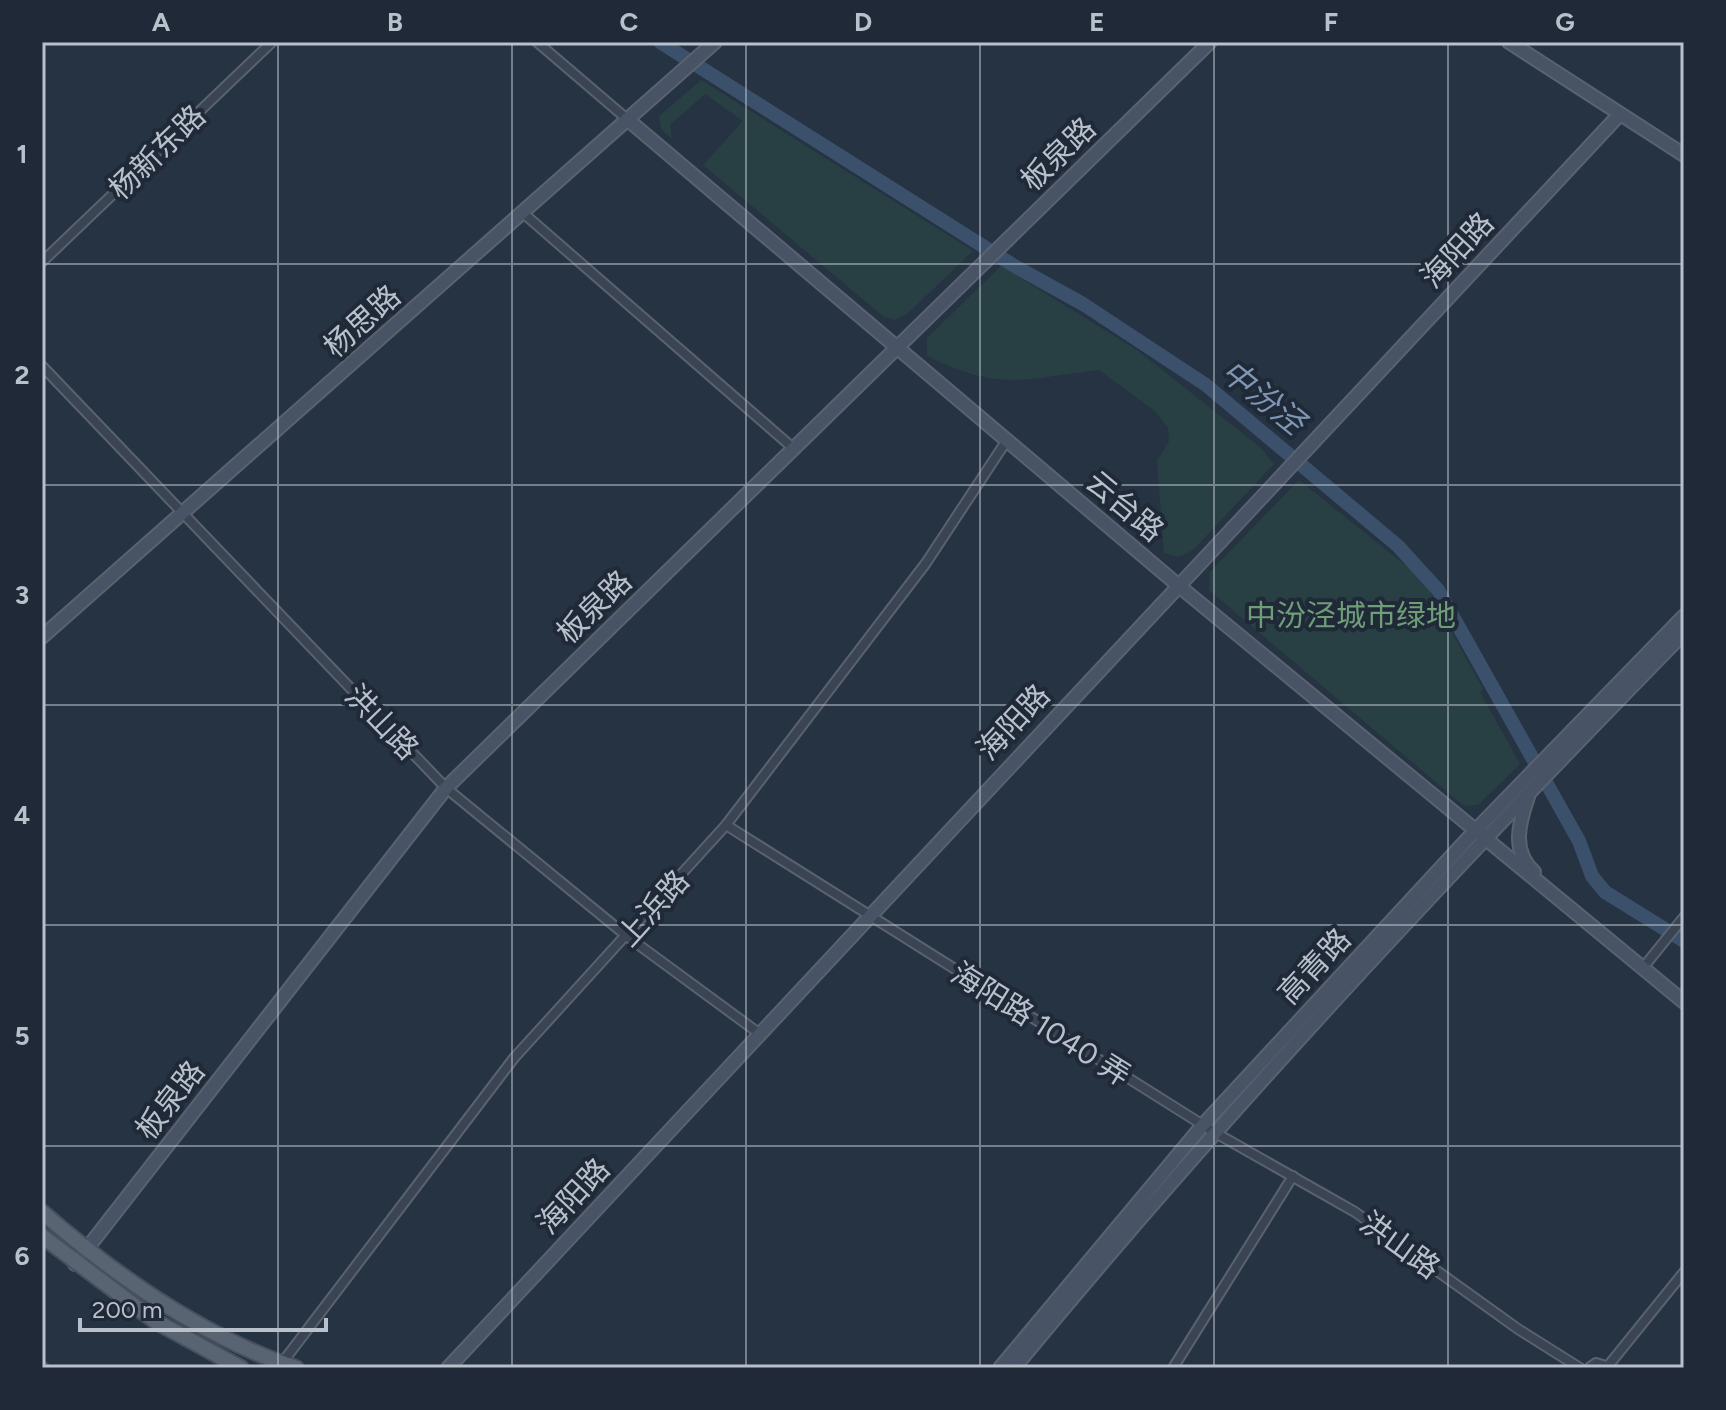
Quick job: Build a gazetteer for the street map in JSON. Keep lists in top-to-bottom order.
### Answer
{
  "streets": {
    "street": [
      "杨新东路",
      "板泉路",
      "海阳路",
      "杨思路",
      "云台路",
      "洪山路",
      "上浜路",
      "高青路",
      "海阳路 1040 弄"
    ]
  },
  "crossings": [
    ["板泉路", "云台路"],
    ["板泉路", "洪山路"],
    ["海阳路", "云台路"],
    ["海阳路", "洪山路"],
    ["海阳路", "海阳路 1040 弄"],
    ["杨思路", "云台路"],
    ["杨思路", "洪山路"],
    ["云台路", "上浜路"],
    ["云台路", "高青路"],
    ["洪山路", "上浜路"],
    ["洪山路", "高青路"],
    ["洪山路", "海阳路 1040 弄"],
    ["上浜路", "海阳路 1040 弄"],
    ["高青路", "海阳路 1040 弄"]
  ],
  "water": ["中汾泾"],
  "parks": ["中汾泾城市绿地"],
  "scale_bar": "200 m",
  "grid": {
    "columns": [
      "A",
      "B",
      "C",
      "D",
      "E",
      "F",
      "G"
    ],
    "rows": [
      "1",
      "2",
      "3",
      "4",
      "5",
      "6"
    ]
  }
}
